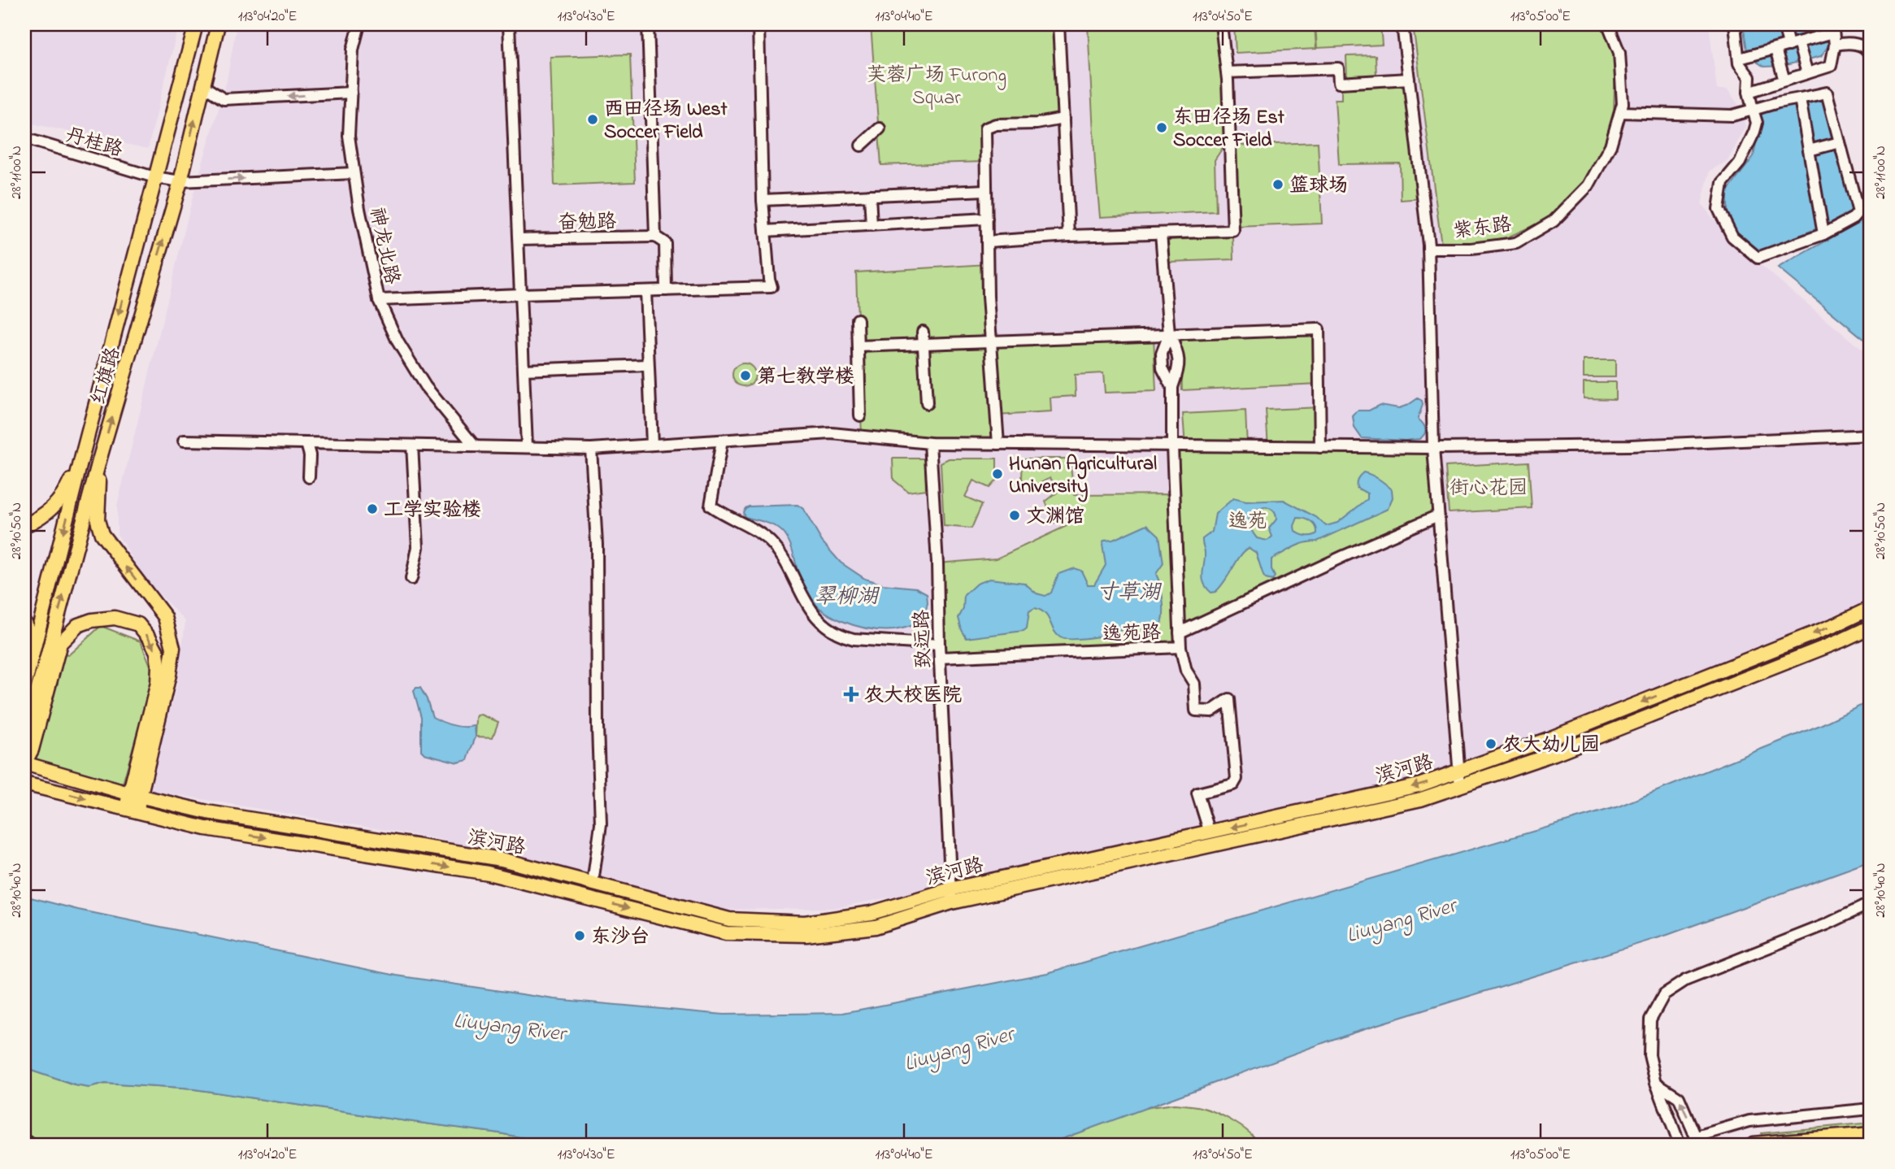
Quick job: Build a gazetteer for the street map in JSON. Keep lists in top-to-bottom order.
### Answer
{
  "streets": {
    "main road": ["红旗路", "滨河路"],
    "street": [
      "丹桂路",
      "奋勉路",
      "紫东路",
      "神龙北路",
      "逸苑路",
      "致远路"
    ]
  },
  "crossings": [
    ["丹桂路", "神龙北路"],
    ["丹桂路", "红旗路"],
    ["逸苑路", "致远路"],
    ["致远路", "滨河路"]
  ],
  "water": ["寸草湖", "翠柳湖", "Liuyang River"],
  "parks": ["芙蓉广场 Furong Squar", "街心花园", "逸苑"],
  "places": {
    "other": [
      "西田径场 West Soccer Field",
      "东田径场 Est Soccer Field",
      "篮球场",
      "第七教学楼",
      "Hunan Agricultural University",
      "工学实验楼",
      "文渊馆",
      "农大幼儿园",
      "东沙台"
    ],
    "health": ["农大校医院"]
  },
  "coordinates": [
    "113°04'20\"E",
    "113°04'30\"E",
    "113°04'40\"E",
    "113°04'50\"E",
    "113°05'00\"E",
    "28°11'00\"N",
    "28°10'50\"N",
    "28°10'40\"N"
  ]
}
